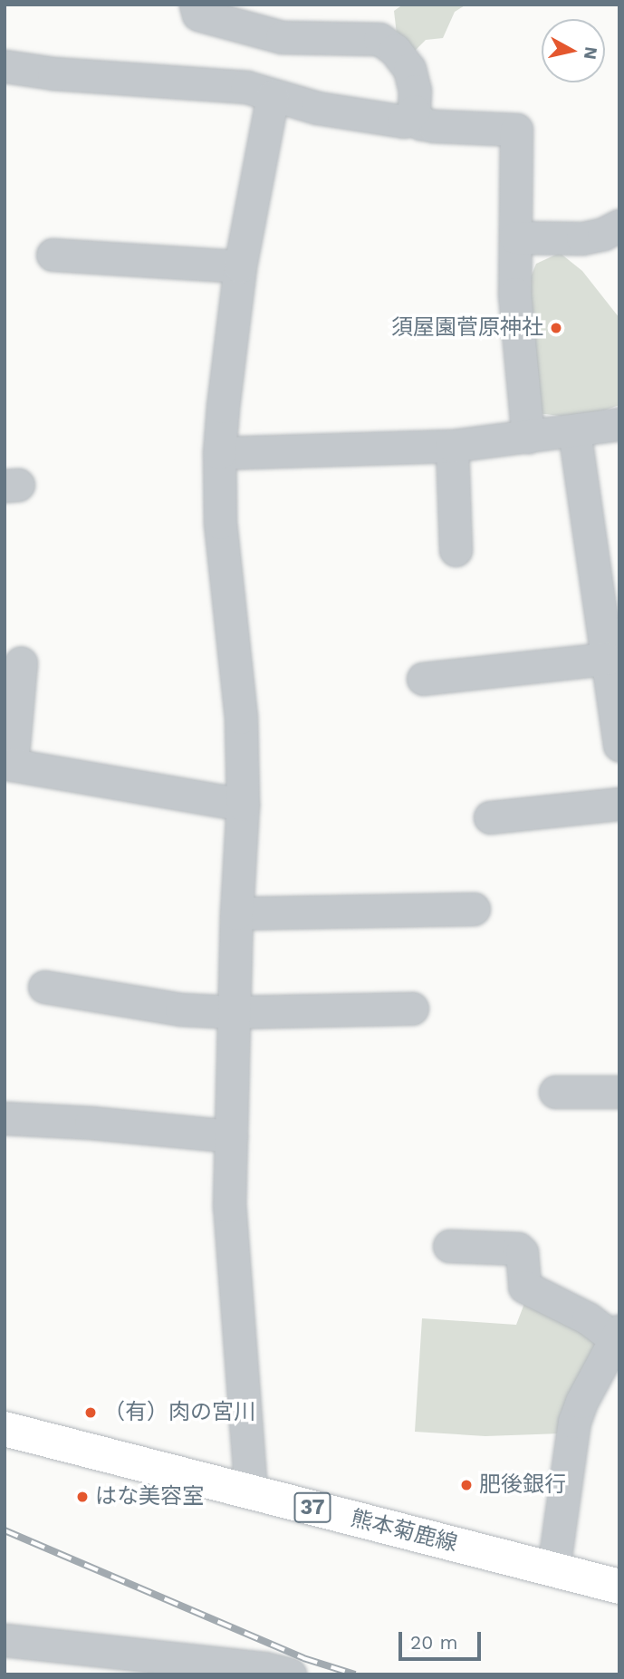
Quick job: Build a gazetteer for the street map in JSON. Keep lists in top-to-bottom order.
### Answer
{
  "streets": {
    "main road": ["37", "熊本菊鹿線"]
  },
  "places": [
    "須屋園菅原神社",
    "（有）肉の宮川",
    "肥後銀行",
    "はな美容室"
  ],
  "scale_bar": "20 m",
  "north": "right"
}
